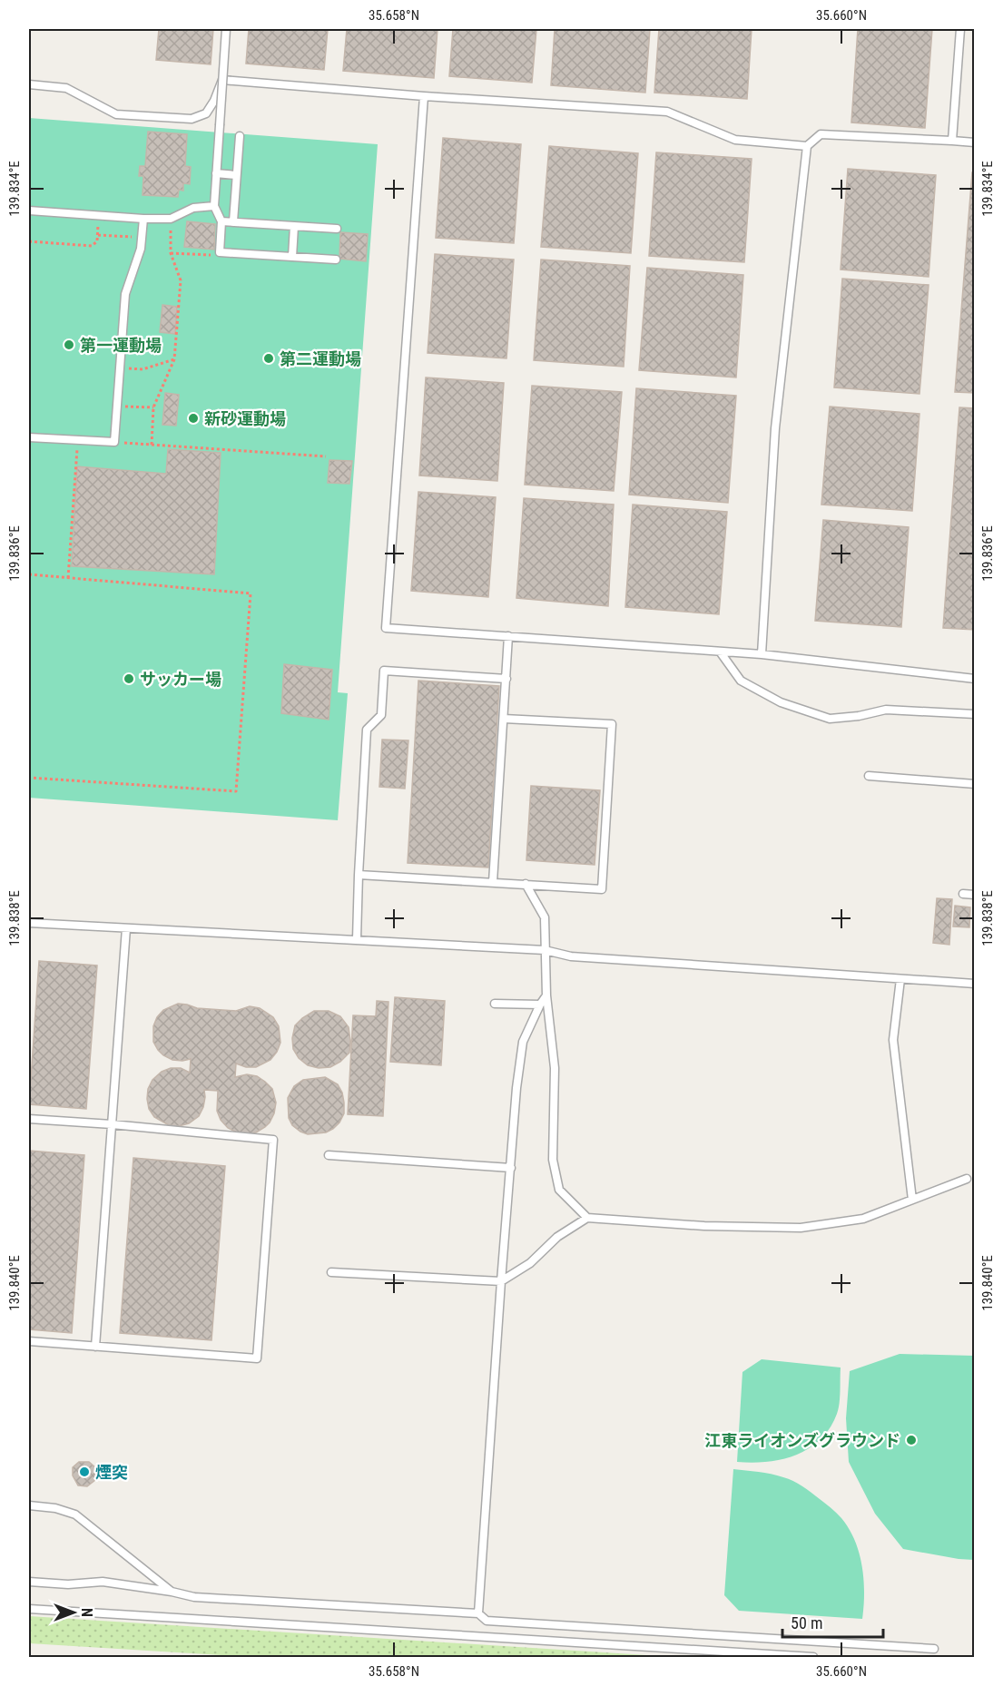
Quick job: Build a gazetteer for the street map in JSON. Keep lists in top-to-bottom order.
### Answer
{
  "places": [
    "第一運動場",
    "第二運動場",
    "新砂運動場",
    "サッカー場",
    "江東ライオンズグラウンド",
    "煙突"
  ],
  "scale_bar": "50 m",
  "north": "right",
  "coordinates": [
    "35.658°N",
    "35.660°N",
    "139.834°E",
    "139.836°E",
    "139.838°E",
    "139.840°E"
  ]
}
